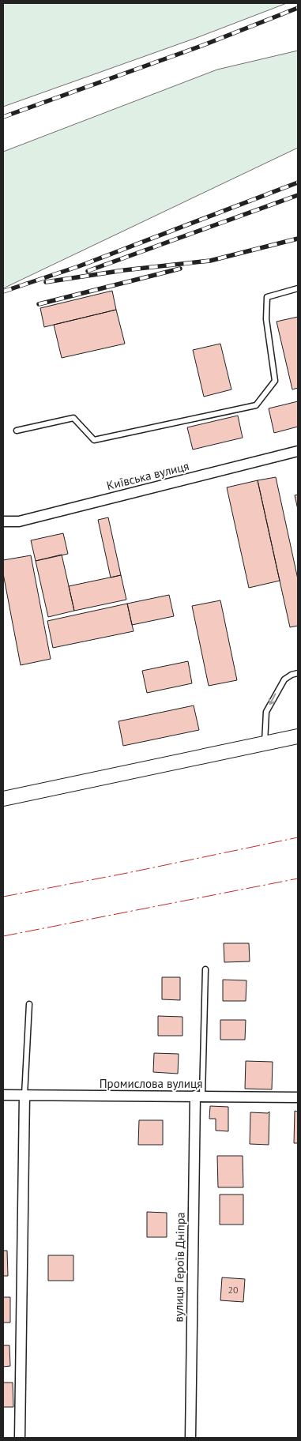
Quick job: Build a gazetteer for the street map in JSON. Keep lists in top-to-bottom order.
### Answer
{
  "streets": {
    "street": ["Київська вулиця", "Промислова вулиця", "вулиця Героїв Дніпра"]
  },
  "crossings": [
    ["Промислова вулиця", "вулиця Героїв Дніпра"]
  ],
  "house_numbers": ["20"]
}
